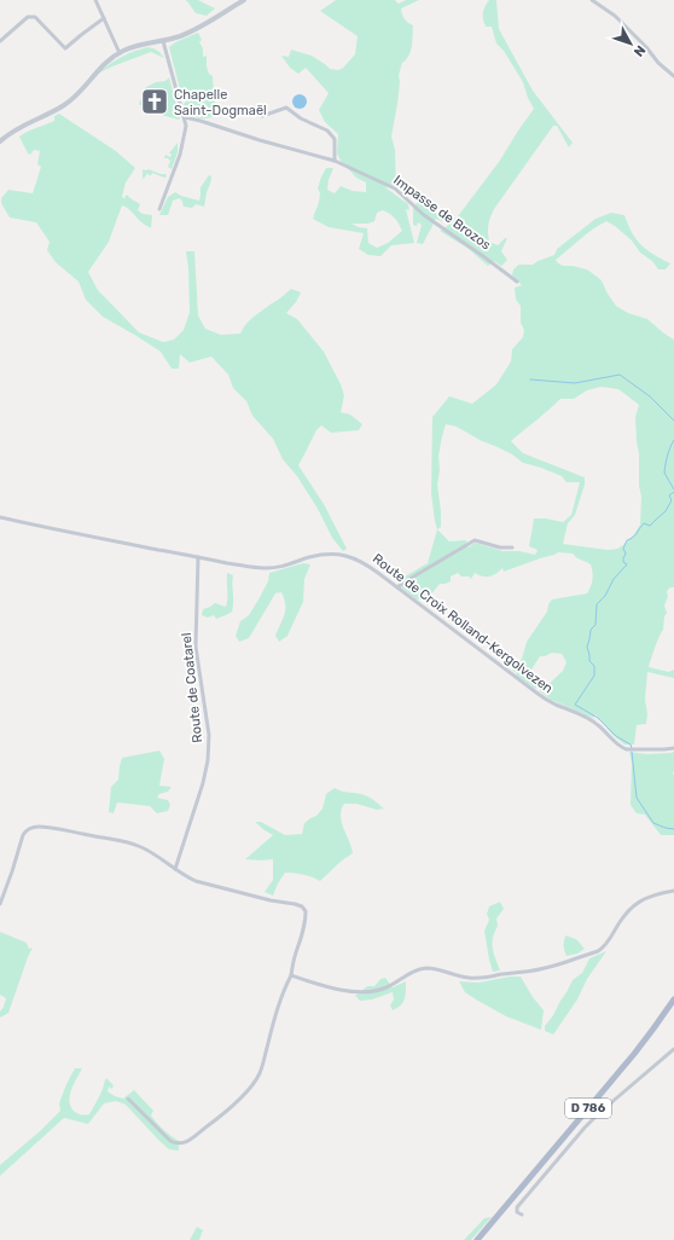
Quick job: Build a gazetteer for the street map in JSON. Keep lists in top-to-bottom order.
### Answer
{
  "streets": {
    "main road": ["D 786"],
    "street": ["Impasse de Brozos", "Route de Croix Rolland-Kergolvezen", "Route de Coatarel"]
  },
  "crossings": [
    ["Route de Croix Rolland-Kergolvezen", "Route de Coatarel"]
  ],
  "places": {
    "church": ["Chapelle Saint-Dogmaël"]
  },
  "north": "bottom right"
}
